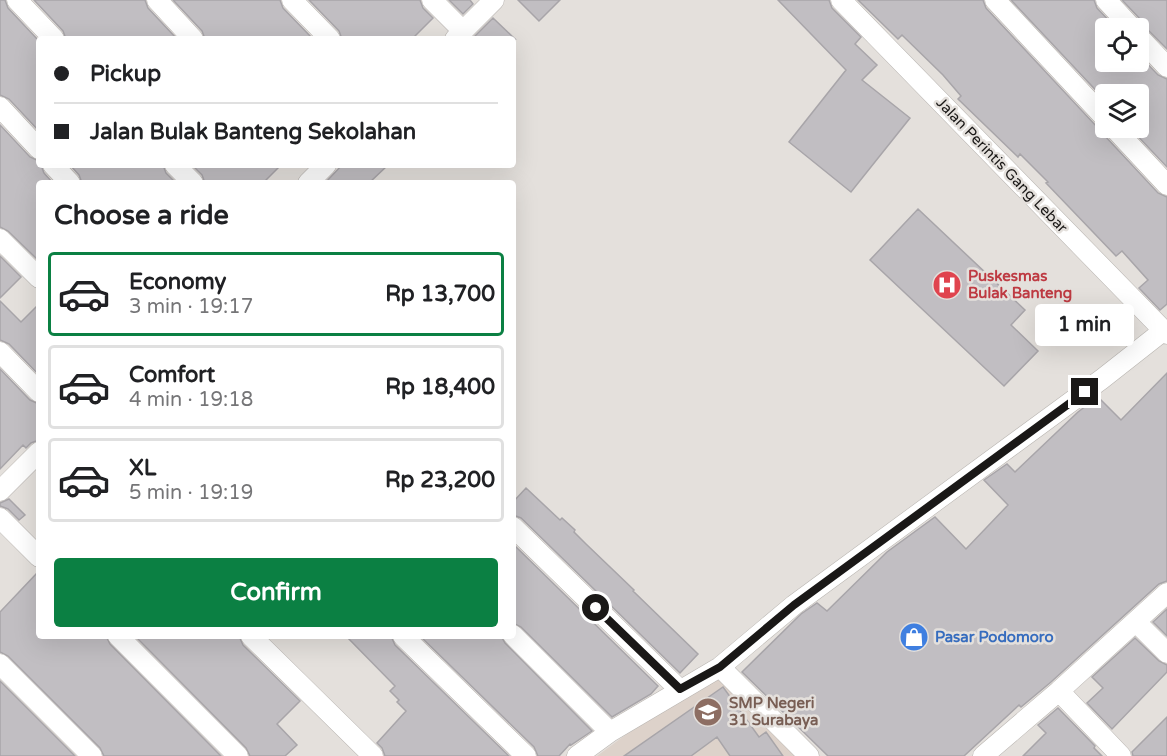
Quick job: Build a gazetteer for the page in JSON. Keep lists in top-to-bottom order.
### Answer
{
  "streets": {
    "street": ["Jalan Perintis Gang Lebar"]
  },
  "places": {
    "hospital": ["Puskesmas Bulak Banteng"],
    "shop": ["Pasar Podomoro"],
    "school or university": ["SMP Negeri 31 Surabaya"]
  },
  "page": {
    "banner": ["Pickup", "Jalan Bulak Banteng Sekolahan"],
    "heading": "Choose a ride",
    "list": [
      {
        "name": "Economy",
        "note": "3 min · 19:17",
        "value": "Rp 13,700"
      },
      {
        "name": "Comfort",
        "note": "4 min · 19:18",
        "value": "Rp 18,400"
      },
      {
        "name": "XL",
        "note": "5 min · 19:19",
        "value": "Rp 23,200"
      }
    ],
    "bubble": "1 min",
    "buttons": "Confirm"
  }
}
